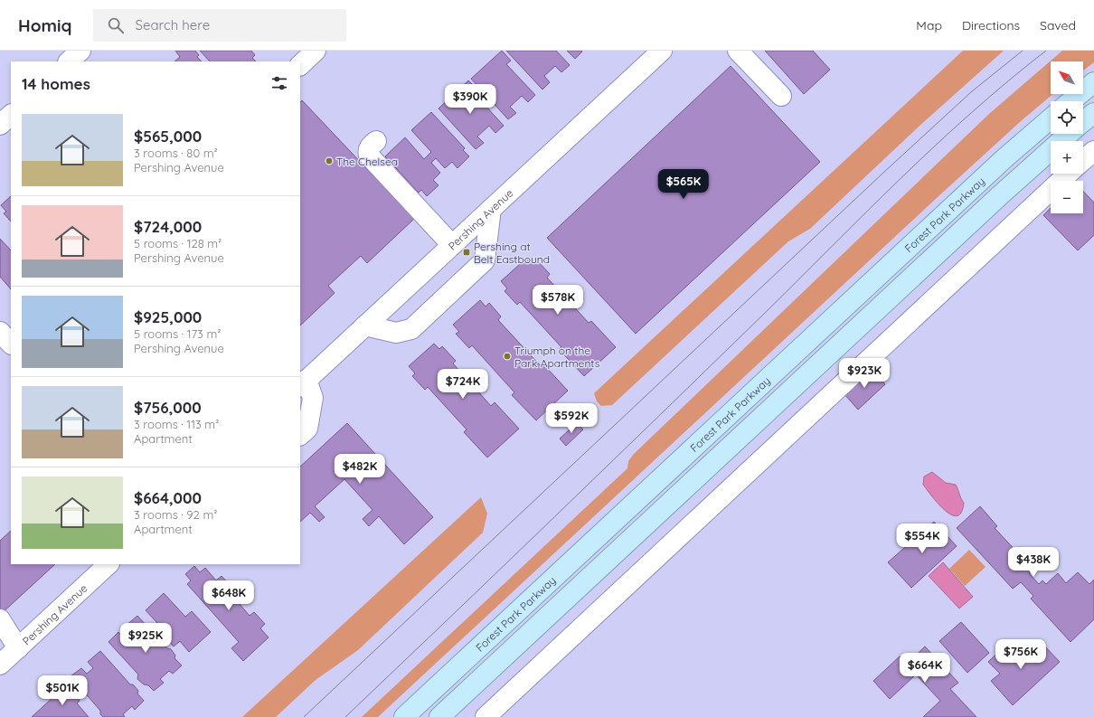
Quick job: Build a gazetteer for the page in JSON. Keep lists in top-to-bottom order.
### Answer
{
  "streets": {
    "main road": ["Forest Park Parkway"],
    "street": ["Pershing Avenue"]
  },
  "places": {
    "other": ["The Chelsea", "Triumph on the Park Apartments"],
    "transit": ["Pershing at Belt Eastbound"]
  },
  "north": "top left",
  "page": {
    "header": "Homiq",
    "search": "Search here",
    "nav": ["Map", "Directions", "Saved"],
    "map_buttons": ["+", "−"],
    "heading": "14 homes",
    "price": [
      "$390K",
      "$565K",
      "$578K",
      "$923K",
      "$724K",
      "$592K",
      "$482K",
      "$554K",
      "$438K",
      "$648K",
      "$925K",
      "$756K",
      "$664K",
      "$501K"
    ],
    "list": [
      {
        "name": "$565,000",
        "note": "3 rooms · 80 m² · Pershing Avenue"
      },
      {
        "name": "$724,000",
        "note": "5 rooms · 128 m² · Pershing Avenue"
      },
      {
        "name": "$925,000",
        "note": "5 rooms · 173 m² · Pershing Avenue"
      },
      {
        "name": "$756,000",
        "note": "3 rooms · 113 m² · Apartment"
      },
      {
        "name": "$664,000",
        "note": "3 rooms · 92 m² · Apartment"
      }
    ]
  }
}
